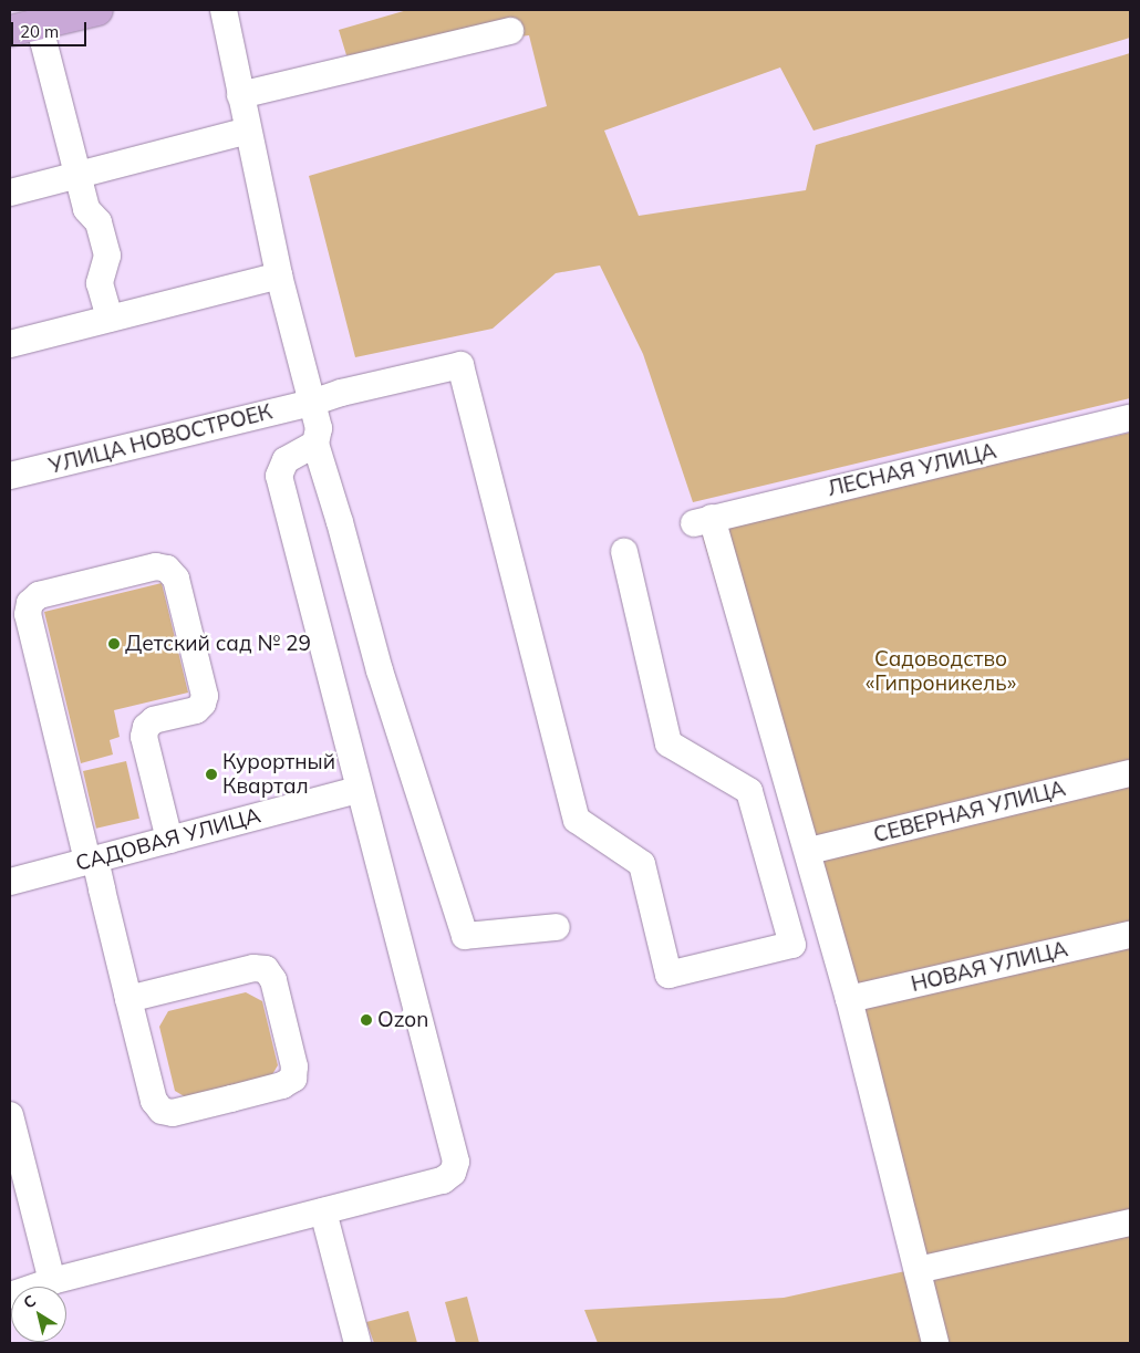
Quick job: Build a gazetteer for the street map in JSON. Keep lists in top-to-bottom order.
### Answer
{
  "streets": {
    "street": [
      "УЛИЦА НОВОСТРОЕК",
      "ЛЕСНАЯ УЛИЦА",
      "СЕВЕРНАЯ УЛИЦА",
      "САДОВАЯ УЛИЦА",
      "НОВАЯ УЛИЦА"
    ]
  },
  "crossings": [
    ["ЛЕСНАЯ УЛИЦА", "СЕВЕРНАЯ УЛИЦА"]
  ],
  "parks": ["Садоводство «Гипроникель»"],
  "places": ["Детский сад № 29", "Курортный Квартал", "Ozon"],
  "scale_bar": "20 m",
  "north": "top left"
}
